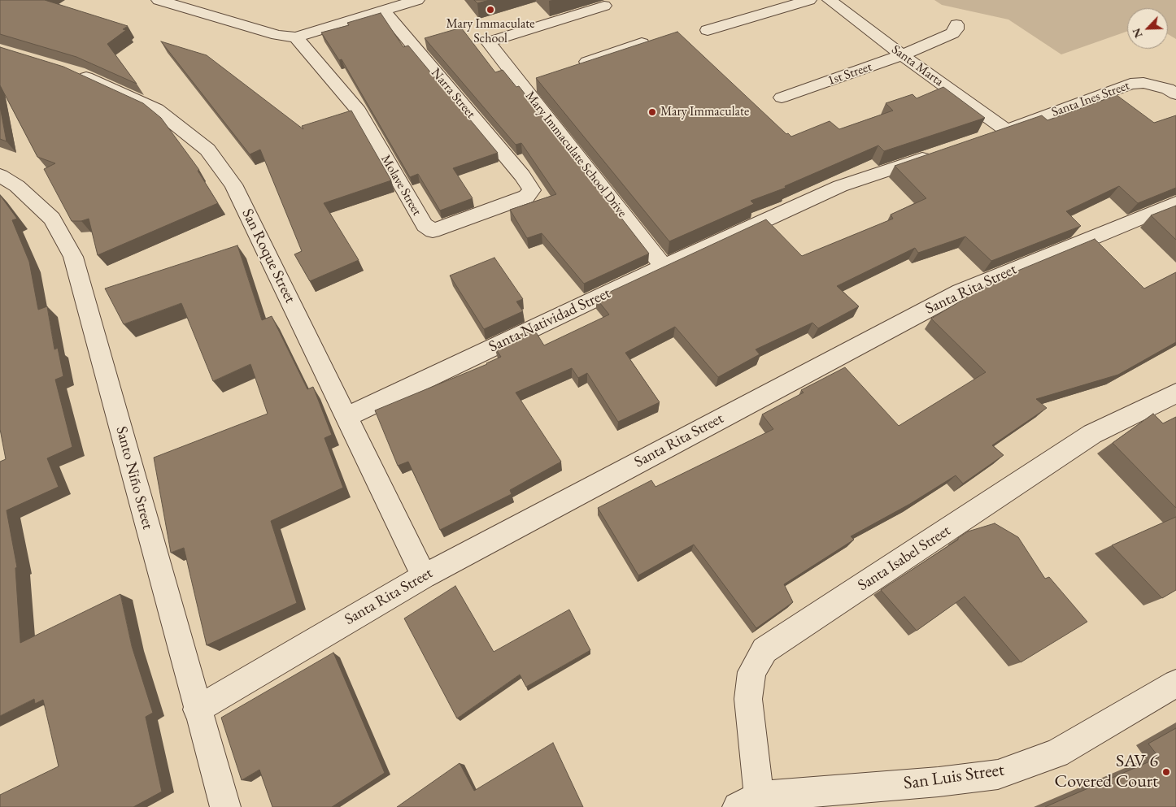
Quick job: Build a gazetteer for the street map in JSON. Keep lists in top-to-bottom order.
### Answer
{
  "streets": {
    "street": [
      "Santa Marta",
      "1st Street",
      "Narra Street",
      "Santa Ines Street",
      "Mary Immaculate School Drive",
      "Molave Street",
      "San Roque Street",
      "Santa Rita Street",
      "Santa Natividad Street",
      "Santo Niño Street",
      "Santa Isabel Street",
      "San Luis Street"
    ]
  },
  "crossings": [
    ["Santa Marta", "1st Street"],
    ["Santa Marta", "Santa Ines Street"],
    ["Narra Street", "Molave Street"],
    ["Mary Immaculate School Drive", "Santa Natividad Street"],
    ["San Roque Street", "Santa Rita Street"],
    ["San Roque Street", "Santa Natividad Street"],
    ["Santa Rita Street", "Santo Niño Street"],
    ["Santa Isabel Street", "San Luis Street"]
  ],
  "places": ["Mary Immaculate School", "Mary Immaculate", "SAV 6 Covered Court"],
  "north": "bottom left"
}
